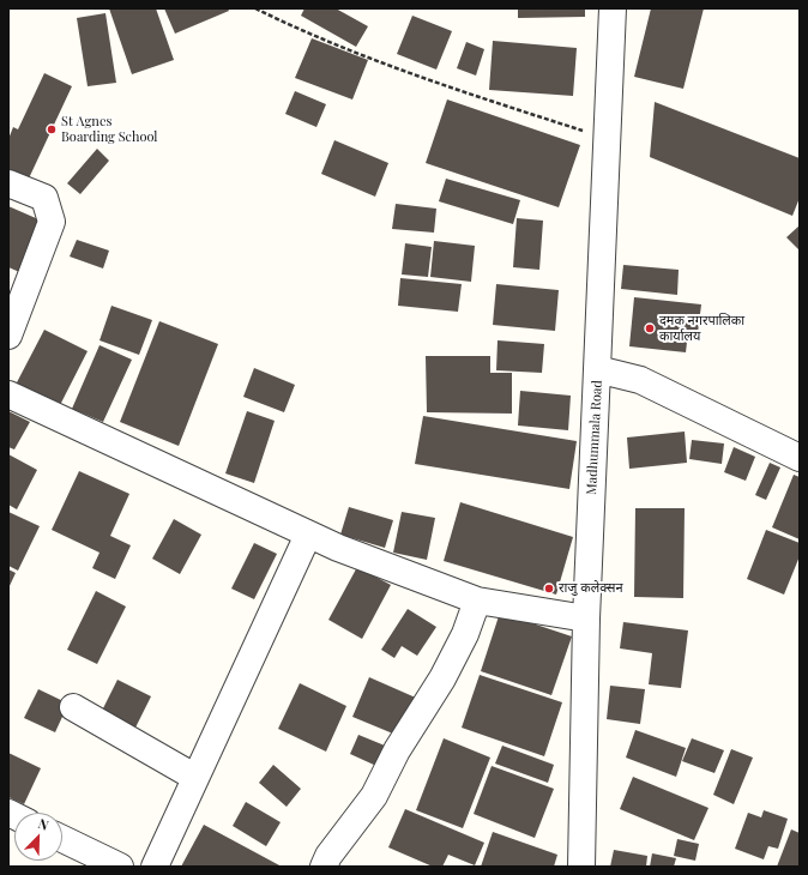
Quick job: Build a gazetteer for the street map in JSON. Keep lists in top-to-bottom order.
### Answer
{
  "streets": {
    "street": ["Madhummala Road"]
  },
  "places": ["St Agnes Boarding School", "दमक नगरपालिका कार्यालय", "राजु कलेक्सन"],
  "north": "top right"
}
